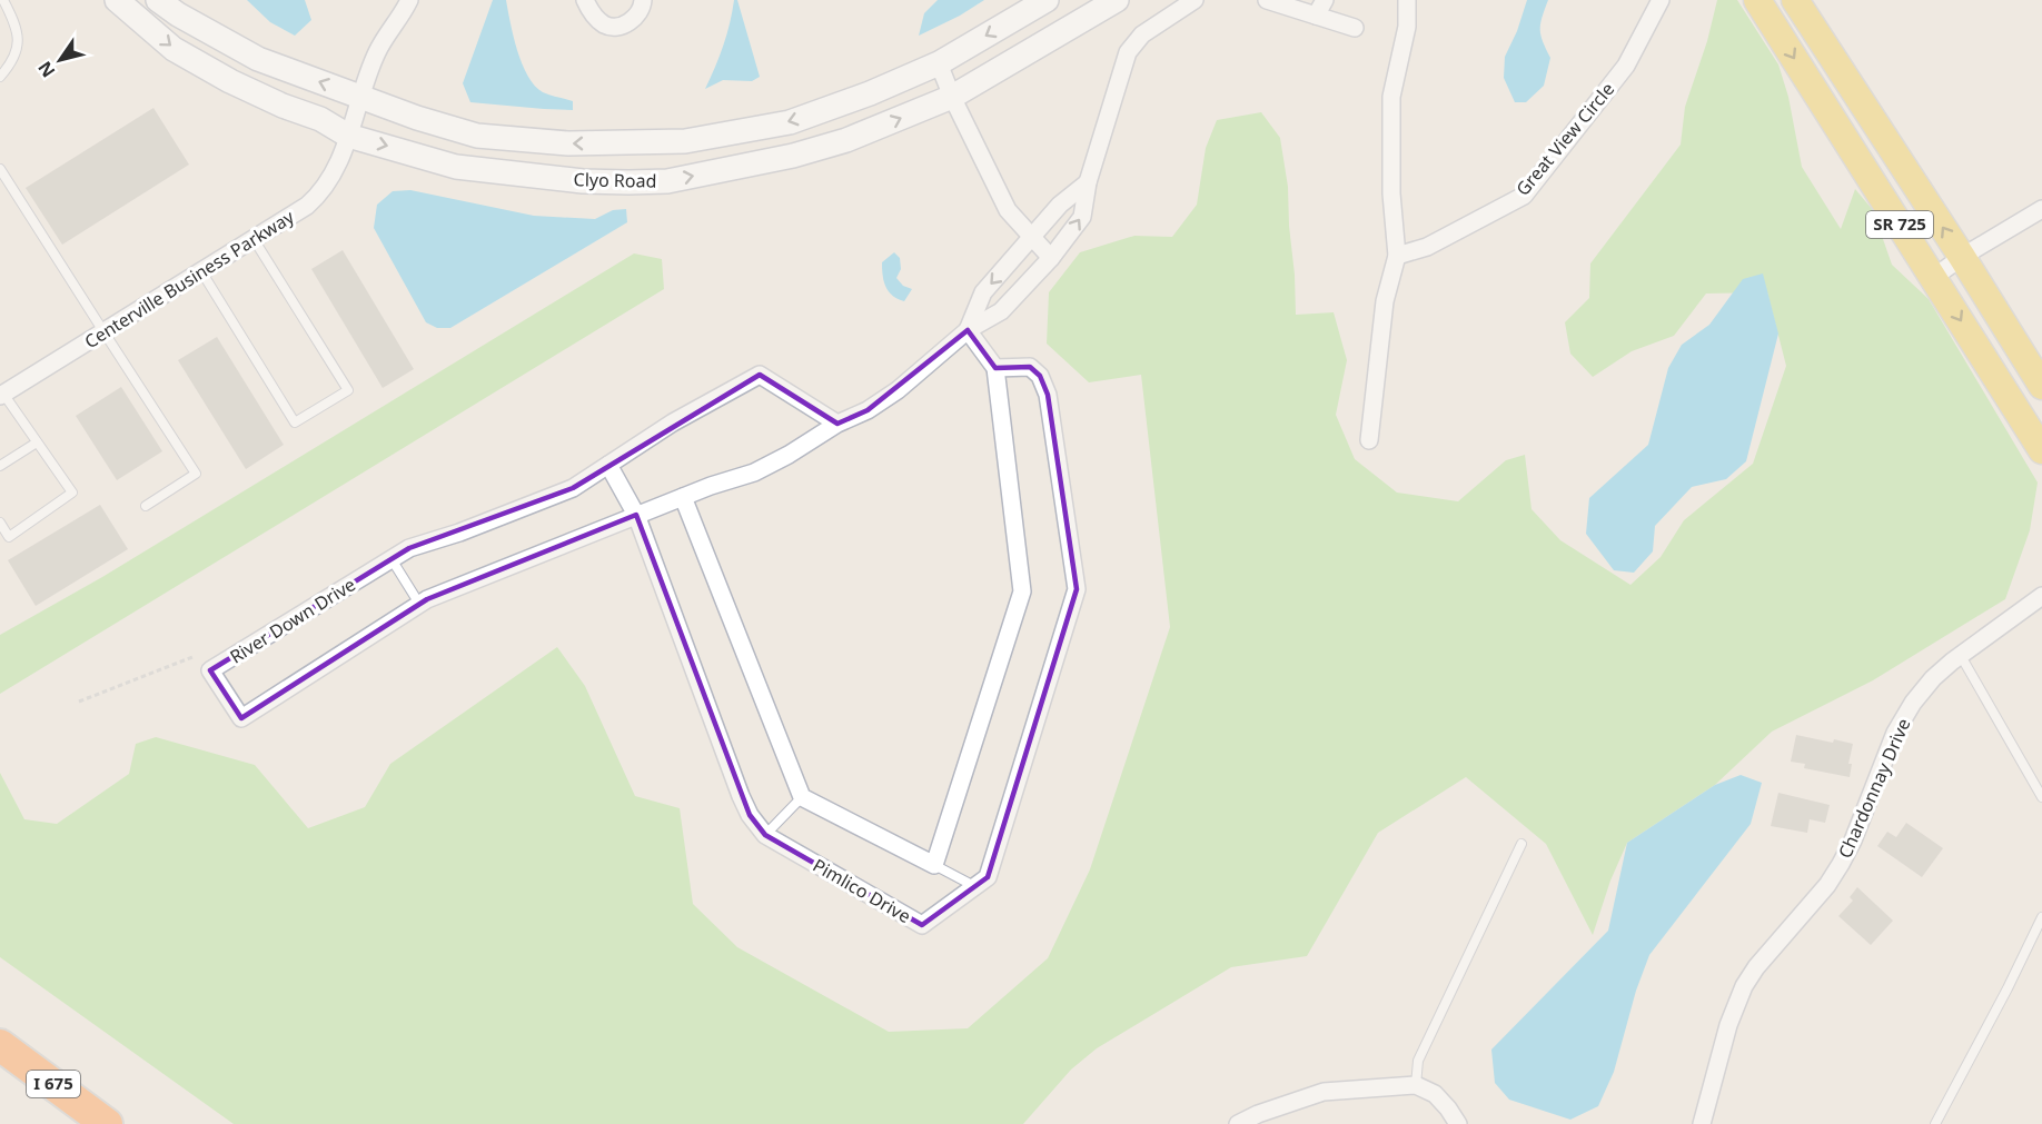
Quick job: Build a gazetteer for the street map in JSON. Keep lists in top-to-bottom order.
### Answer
{
  "streets": {
    "highway": ["I 675"],
    "main road": ["SR 725"],
    "street": [
      "Great View Circle",
      "Clyo Road",
      "Centerville Business Parkway",
      "River Down Drive",
      "Chardonnay Drive",
      "Pimlico Drive"
    ]
  },
  "crossings": [
    ["Clyo Road", "Centerville Business Parkway"],
    ["River Down Drive", "Pimlico Drive"]
  ],
  "north": "bottom left"
}
